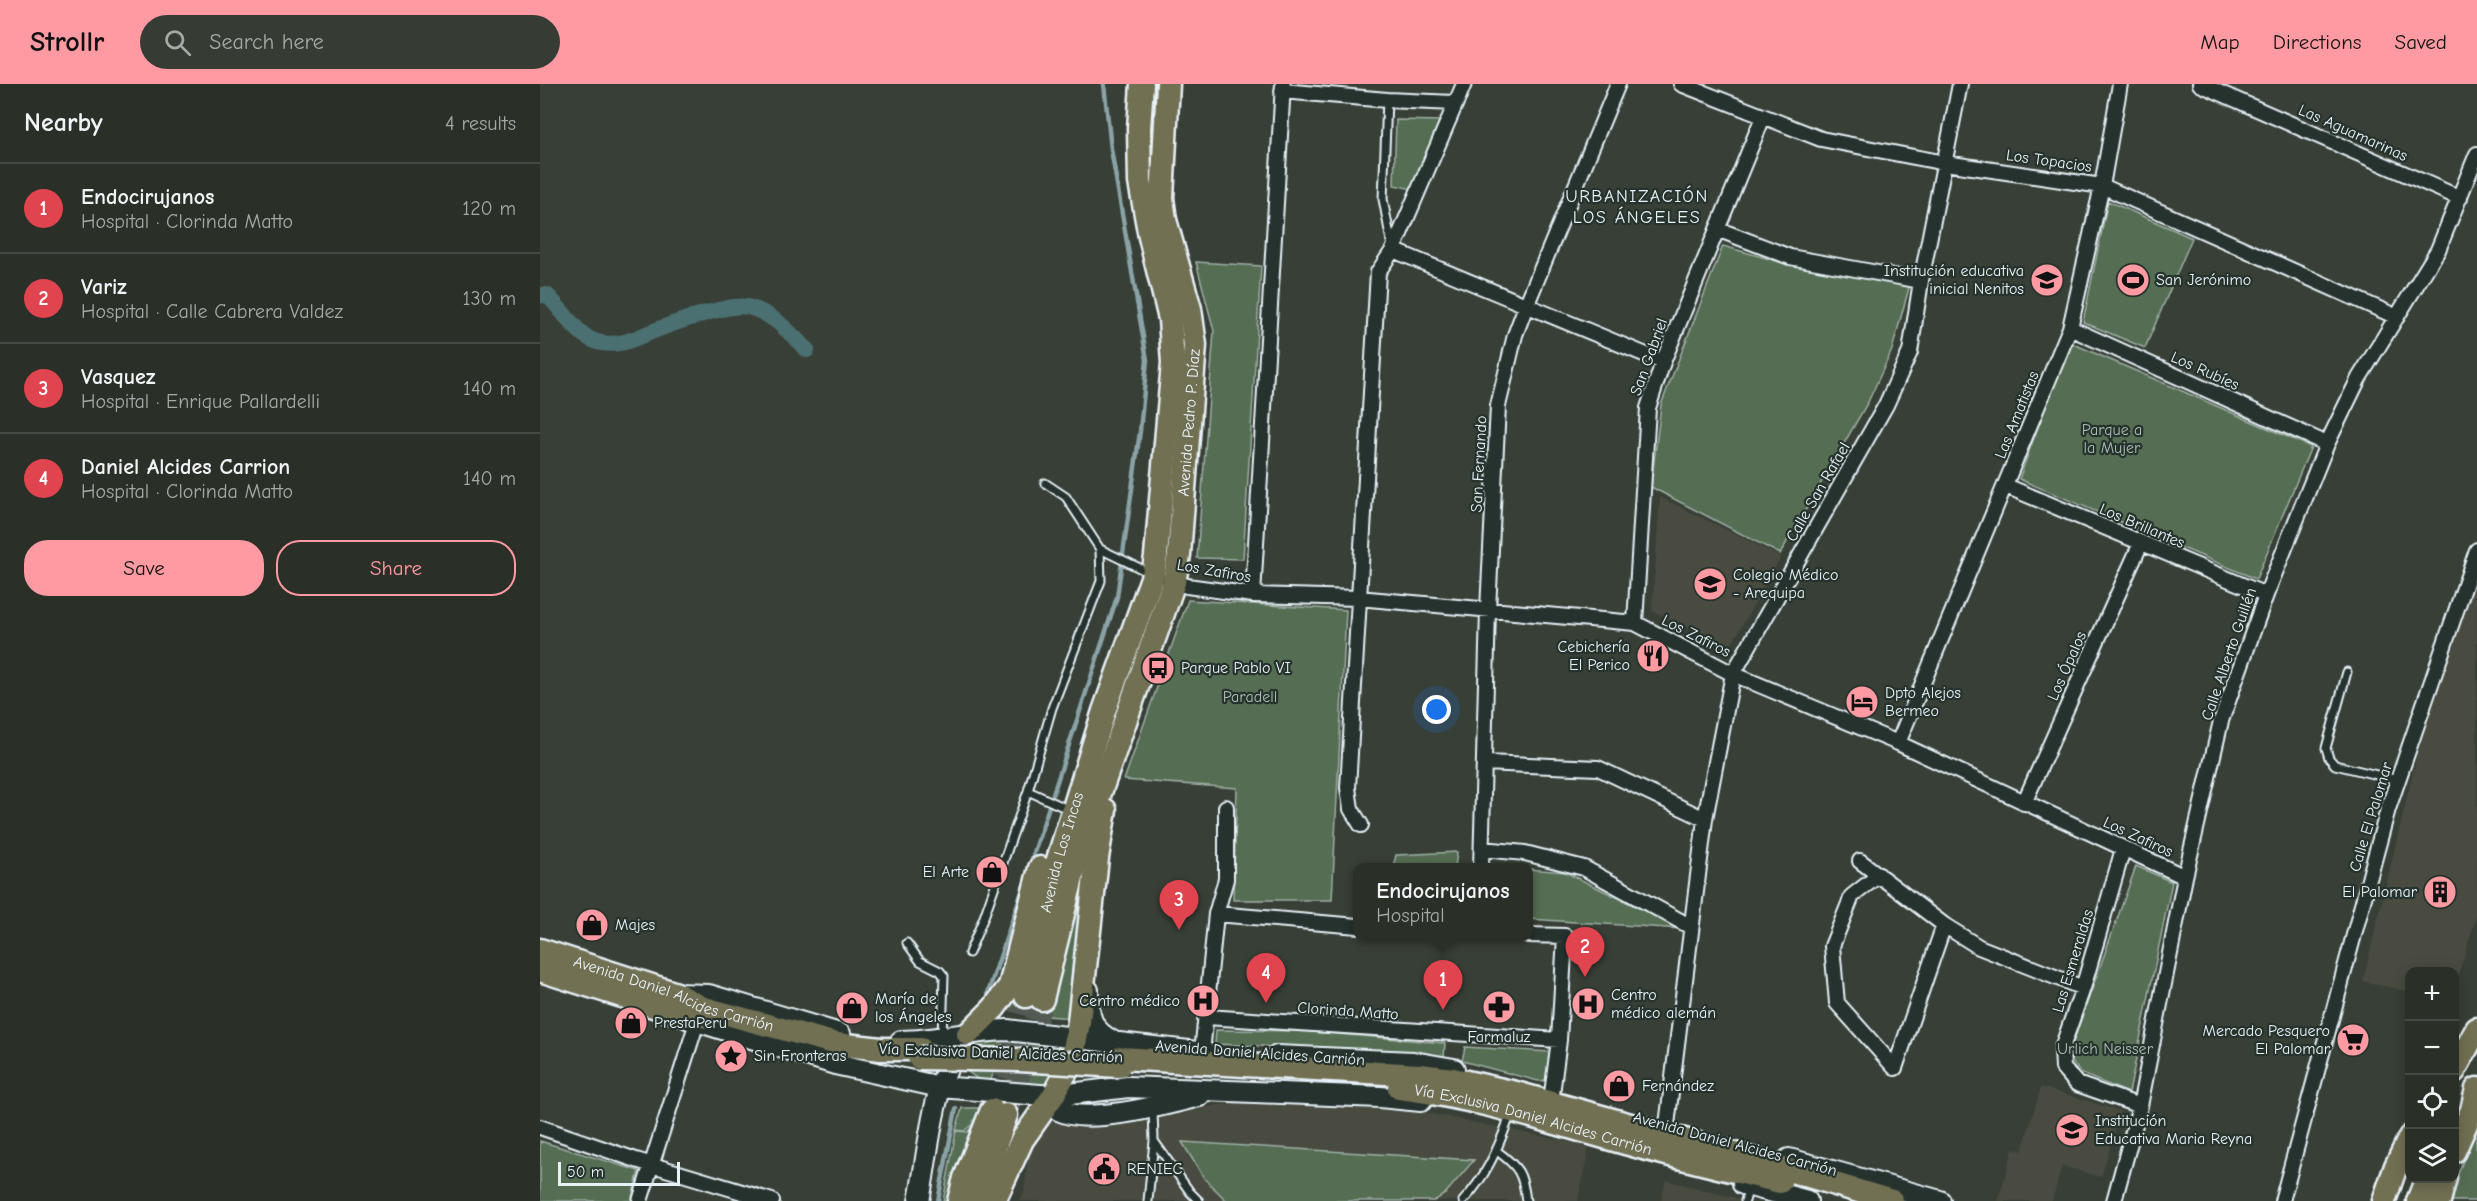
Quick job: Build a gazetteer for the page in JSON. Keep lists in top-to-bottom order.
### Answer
{
  "streets": {
    "main road": [
      "Avenida Pedro P. Díaz",
      "Avenida Los Incas",
      "Avenida Daniel Alcides Carrión",
      "Vía Exclusiva Daniel Alcides Carrión"
    ],
    "street": [
      "Las Aguamarinas",
      "Los Topacios",
      "San Gabriel",
      "Los Rubíes",
      "Las Amatistas",
      "San Fernando",
      "Calle San Rafael",
      "Los Brillantes",
      "Los Zafiros",
      "Calle Alberto Guillén",
      "Los Ópalos",
      "Calle El Palomar",
      "Las Esmeraldas",
      "Clorinda Matto"
    ]
  },
  "crossings": [
    ["Las Aguamarinas", "Calle Alberto Guillén"],
    ["Los Topacios", "San Gabriel"],
    ["Los Topacios", "Las Amatistas"],
    ["Los Topacios", "Calle San Rafael"],
    ["Los Topacios", "Calle Alberto Guillén"],
    ["San Gabriel", "Los Zafiros"],
    ["Los Rubíes", "Las Amatistas"],
    ["Los Rubíes", "Calle Alberto Guillén"],
    ["Las Amatistas", "Los Brillantes"],
    ["Las Amatistas", "Los Zafiros"],
    ["Avenida Pedro P. Díaz", "Los Zafiros"],
    ["Avenida Pedro P. Díaz", "Avenida Los Incas"],
    ["San Fernando", "Los Zafiros"],
    ["Calle San Rafael", "Los Zafiros"],
    ["Calle San Rafael", "Avenida Daniel Alcides Carrión"],
    ["Los Brillantes", "Calle Alberto Guillén"],
    ["Los Brillantes", "Los Ópalos"],
    ["Los Zafiros", "Calle Alberto Guillén"],
    ["Los Zafiros", "Los Ópalos"],
    ["Los Zafiros", "Las Esmeraldas"],
    ["Calle Alberto Guillén", "Las Esmeraldas"],
    ["Avenida Daniel Alcides Carrión", "Vía Exclusiva Daniel Alcides Carrión"]
  ],
  "districts": ["URBANIZACIÓN LOS ÁNGELES"],
  "parks": ["Parque a la Mujer", "Paradell", "Urlich Neisser"],
  "places": {
    "school or university": ["Institución educativa inicial Nenitos", "Colegio Médico - Arequipa", "Institución Educativa Maria Reyna"],
    "sports": ["San Jerónimo"],
    "restaurant": ["Cebichería El Perico"],
    "bus stop": ["Parque Pablo VI"],
    "hotel": ["Dpto Alejos Bermeo"],
    "shop": [
      "El Arte",
      "Majes",
      "María de los Ángeles",
      "PrestaPeru",
      "Fernández"
    ],
    "building": ["El Palomar"],
    "hospital": ["Centro médico", "Centro médico alemán"],
    "pharmacy": ["Farmaluz"],
    "supermarket": ["Mercado Pesquero El Palomar"],
    "place": ["Sin Fronteras"],
    "public building": ["RENIEC"]
  },
  "scale_bar": "50 m",
  "page": {
    "header": "Strollr",
    "search": "Search here",
    "nav": ["Map", "Directions", "Saved"],
    "heading": ["Nearby", "4 results"],
    "list": [
      {
        "mark": "1",
        "name": "Endocirujanos",
        "note": "Hospital · Clorinda Matto",
        "value": "120 m"
      },
      {
        "mark": "2",
        "name": "Variz",
        "note": "Hospital · Calle Cabrera Valdez",
        "value": "130 m"
      },
      {
        "mark": "3",
        "name": "Vasquez",
        "note": "Hospital · Enrique Pallardelli",
        "value": "140 m"
      },
      {
        "mark": "4",
        "name": "Daniel Alcides Carrion",
        "note": "Hospital · Clorinda Matto",
        "value": "140 m"
      }
    ],
    "buttons": ["Save", "Share"],
    "popup": ["Endocirujanos", "Hospital"],
    "pins": [
      "3",
      "2",
      "4",
      "1"
    ],
    "map_buttons": ["+", "−"],
    "scale": "50 m"
  }
}
